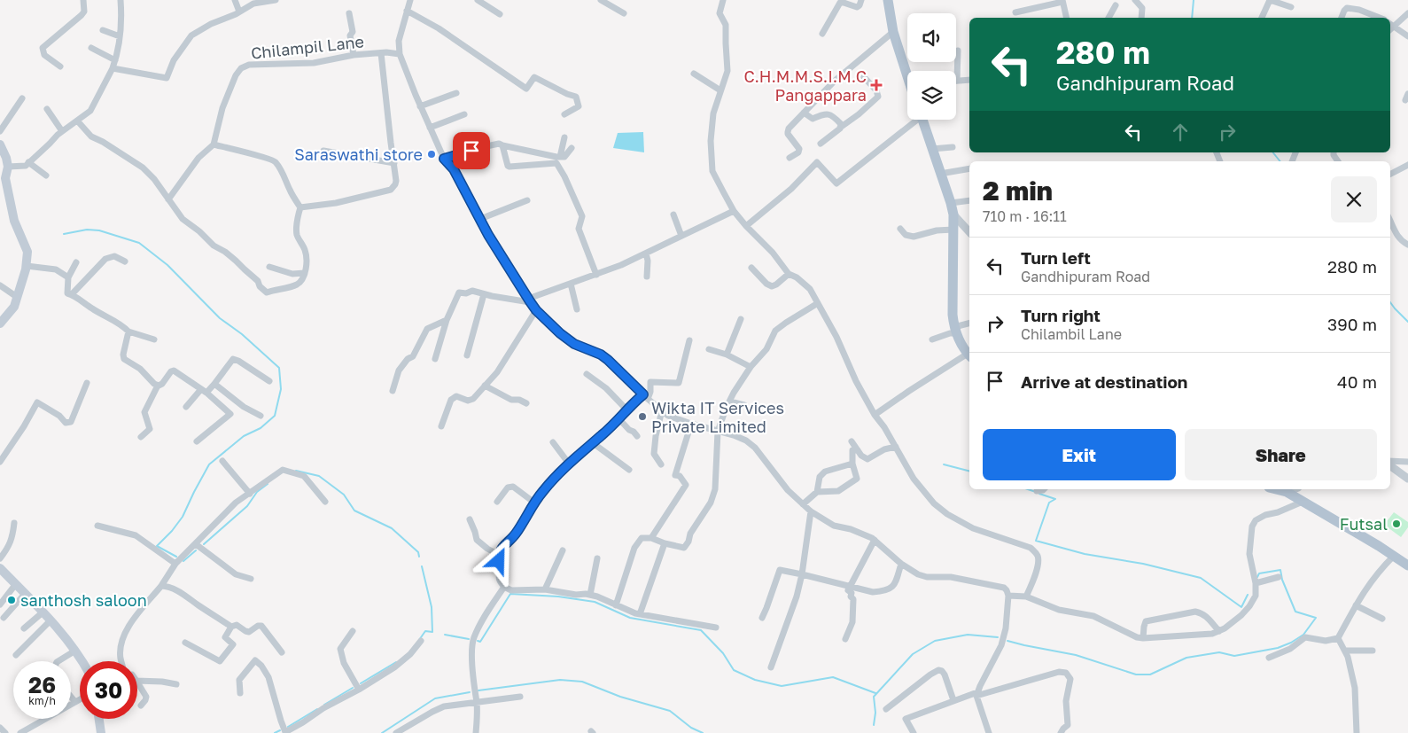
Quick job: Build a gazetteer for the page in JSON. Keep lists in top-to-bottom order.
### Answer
{
  "streets": {
    "street": ["Chilampil Lane"]
  },
  "places": {
    "health": ["C.H.M.M.S.I.M.C Pangappara"],
    "other": [
      "Saraswathi store",
      "Wikta IT Services Private Limited",
      "Futsal",
      "santhosh saloon"
    ]
  },
  "page": {
    "turn": ["280 m", "Gandhipuram Road"],
    "heading": ["2 min", "710 m · 16:11"],
    "list": [
      {
        "name": "Turn left",
        "note": "Gandhipuram Road",
        "value": "280 m"
      },
      {
        "name": "Turn right",
        "note": "Chilambil Lane",
        "value": "390 m"
      },
      {
        "name": "Arrive at destination",
        "value": "40 m"
      }
    ],
    "buttons": ["Exit", "Share"],
    "speed": "26 km/h",
    "limit": "30"
  }
}
